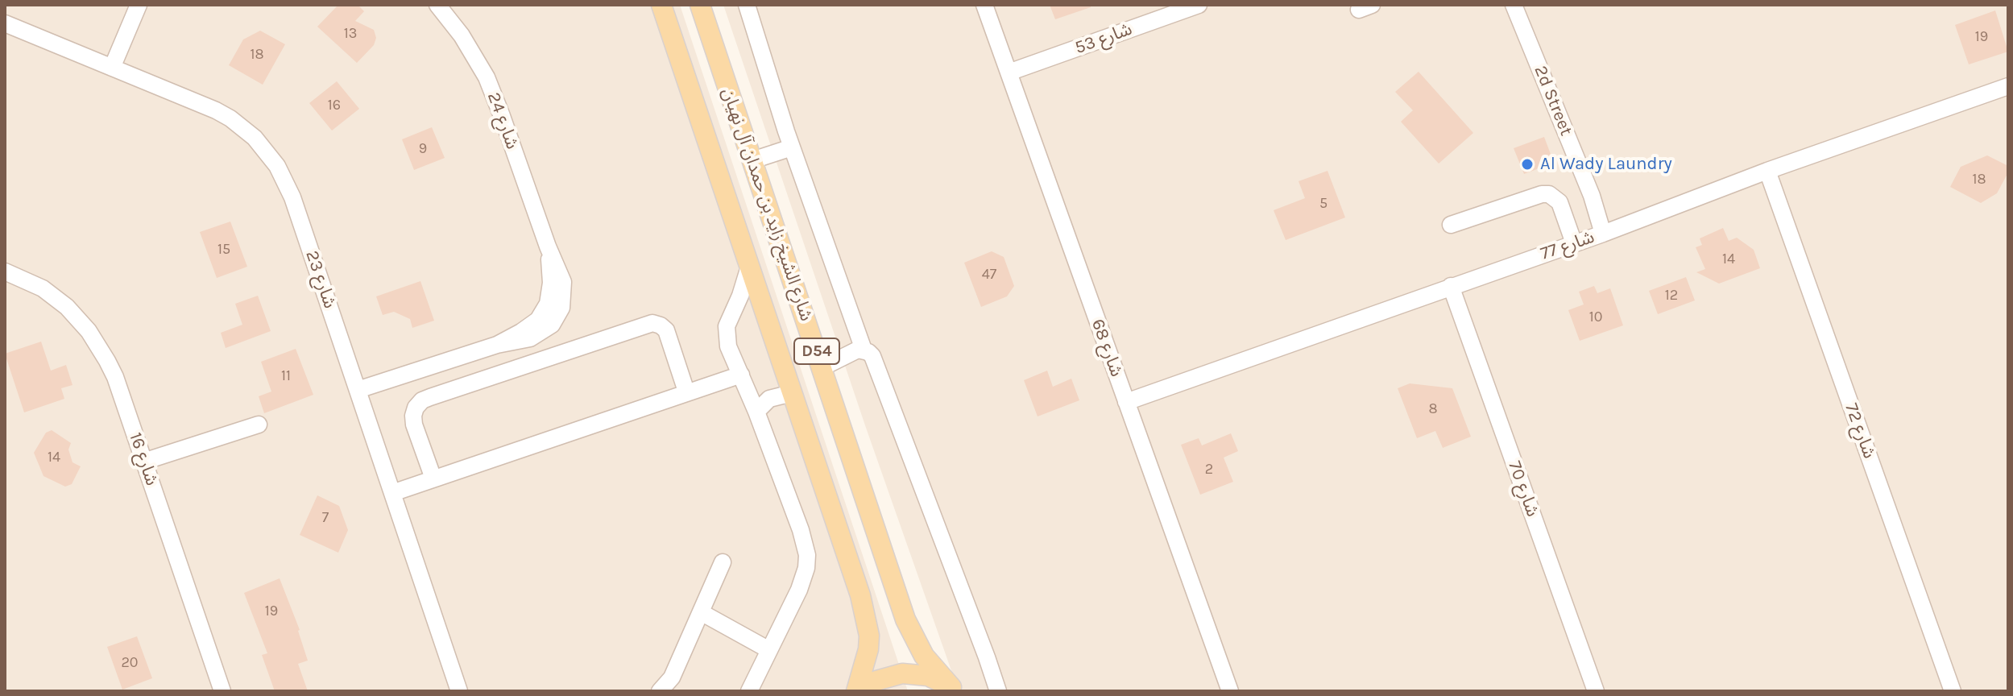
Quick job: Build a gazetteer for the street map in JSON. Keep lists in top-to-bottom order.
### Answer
{
  "streets": {
    "main road": ["شارع الشيخ زايد بن حمدان آل نهيان", "D54"],
    "street": [
      "شارع 53",
      "2d Street",
      "شارع 24",
      "شارع 77",
      "شارع 23",
      "شارع 68",
      "شارع 72",
      "شارع 16",
      "شارع 70"
    ]
  },
  "crossings": [
    ["شارع 53", "شارع 68"],
    ["2d Street", "شارع 77"],
    ["شارع 24", "شارع 23"],
    ["شارع 77", "شارع 68"],
    ["شارع 77", "شارع 72"],
    ["شارع 77", "شارع 70"]
  ],
  "places": ["Al Wady Laundry"],
  "house_numbers": [
    "13",
    "19",
    "18",
    "16",
    "9",
    "18",
    "5",
    "15",
    "14",
    "47",
    "12",
    "10",
    "11",
    "8",
    "14",
    "2",
    "7",
    "19",
    "20"
  ]
}
